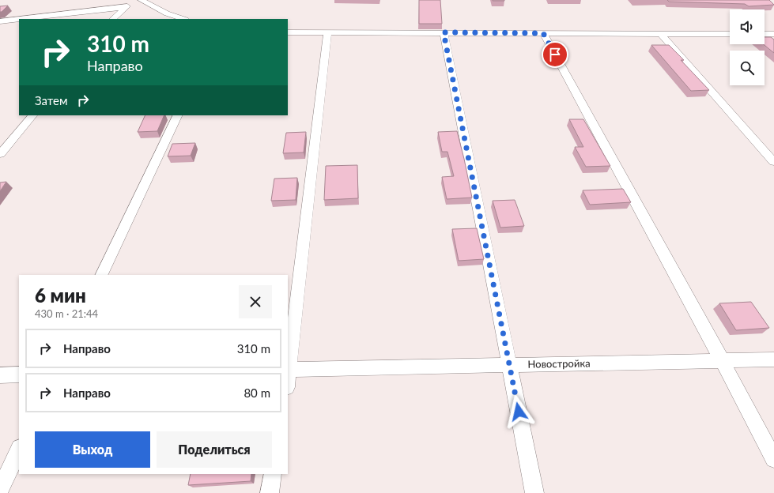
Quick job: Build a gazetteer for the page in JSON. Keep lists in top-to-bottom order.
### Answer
{
  "streets": {
    "street": ["Новостройка"]
  },
  "page": {
    "turn": ["310 m", "Направо"],
    "then": "Затем",
    "heading": ["6 мин", "430 m · 21:44"],
    "list": [
      {
        "name": "Направо",
        "value": "310 m"
      },
      {
        "name": "Направо",
        "value": "80 m"
      }
    ],
    "buttons": ["Выход", "Поделиться"]
  }
}
